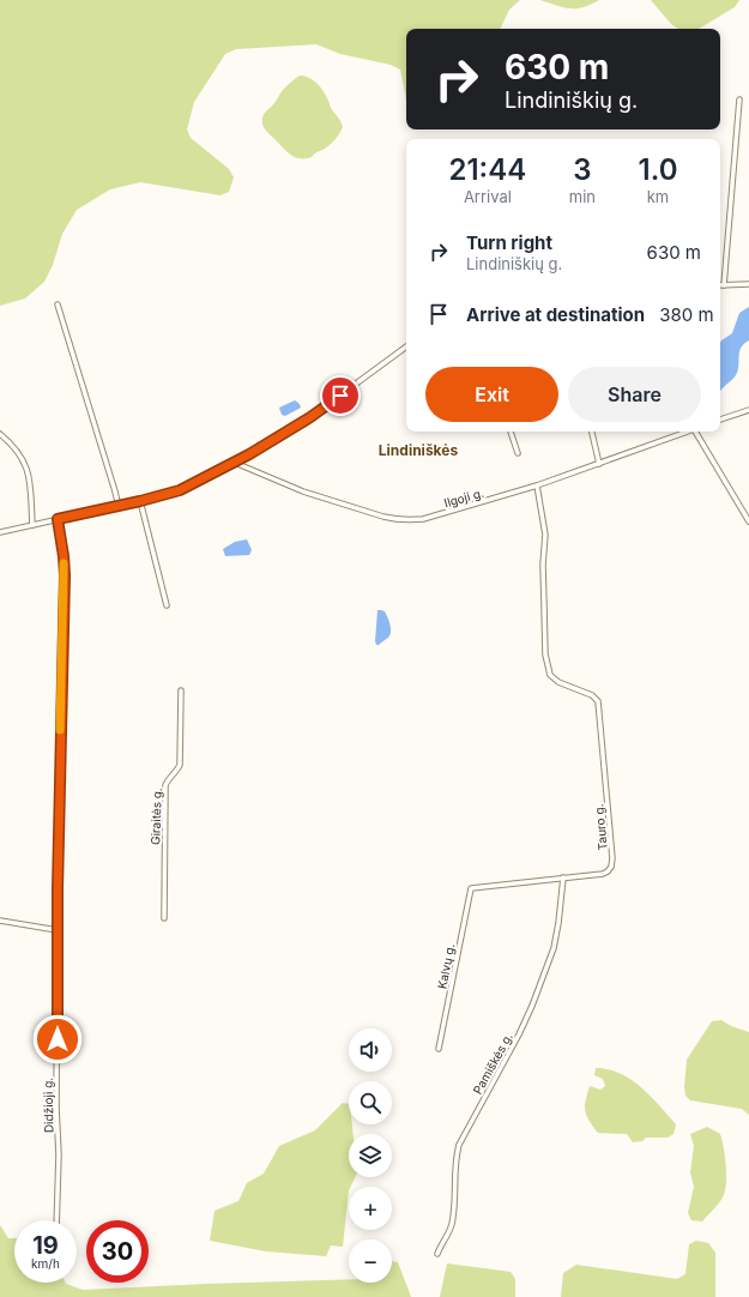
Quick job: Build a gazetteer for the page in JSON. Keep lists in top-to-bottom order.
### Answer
{
  "streets": {
    "street": [
      "Ilgoji g.",
      "Giraitės g.",
      "Tauro g.",
      "Kalvų g.",
      "Pamiškės g.",
      "Didžioji g."
    ]
  },
  "crossings": [
    ["Ilgoji g.", "Tauro g."],
    ["Tauro g.", "Kalvų g."],
    ["Tauro g.", "Pamiškės g."]
  ],
  "districts": ["Lindiniškės"],
  "page": {
    "turn": ["630 m", "Lindiniškių g."],
    "eta": [
      "21:44",
      "Arrival",
      "3",
      "min",
      "1.0",
      "km"
    ],
    "list": [
      {
        "name": "Turn right",
        "note": "Lindiniškių g.",
        "value": "630 m"
      },
      {
        "name": "Arrive at destination",
        "value": "380 m"
      }
    ],
    "buttons": ["Exit", "Share"],
    "map_buttons": ["+", "−"],
    "speed": "19 km/h",
    "limit": "30"
  }
}
